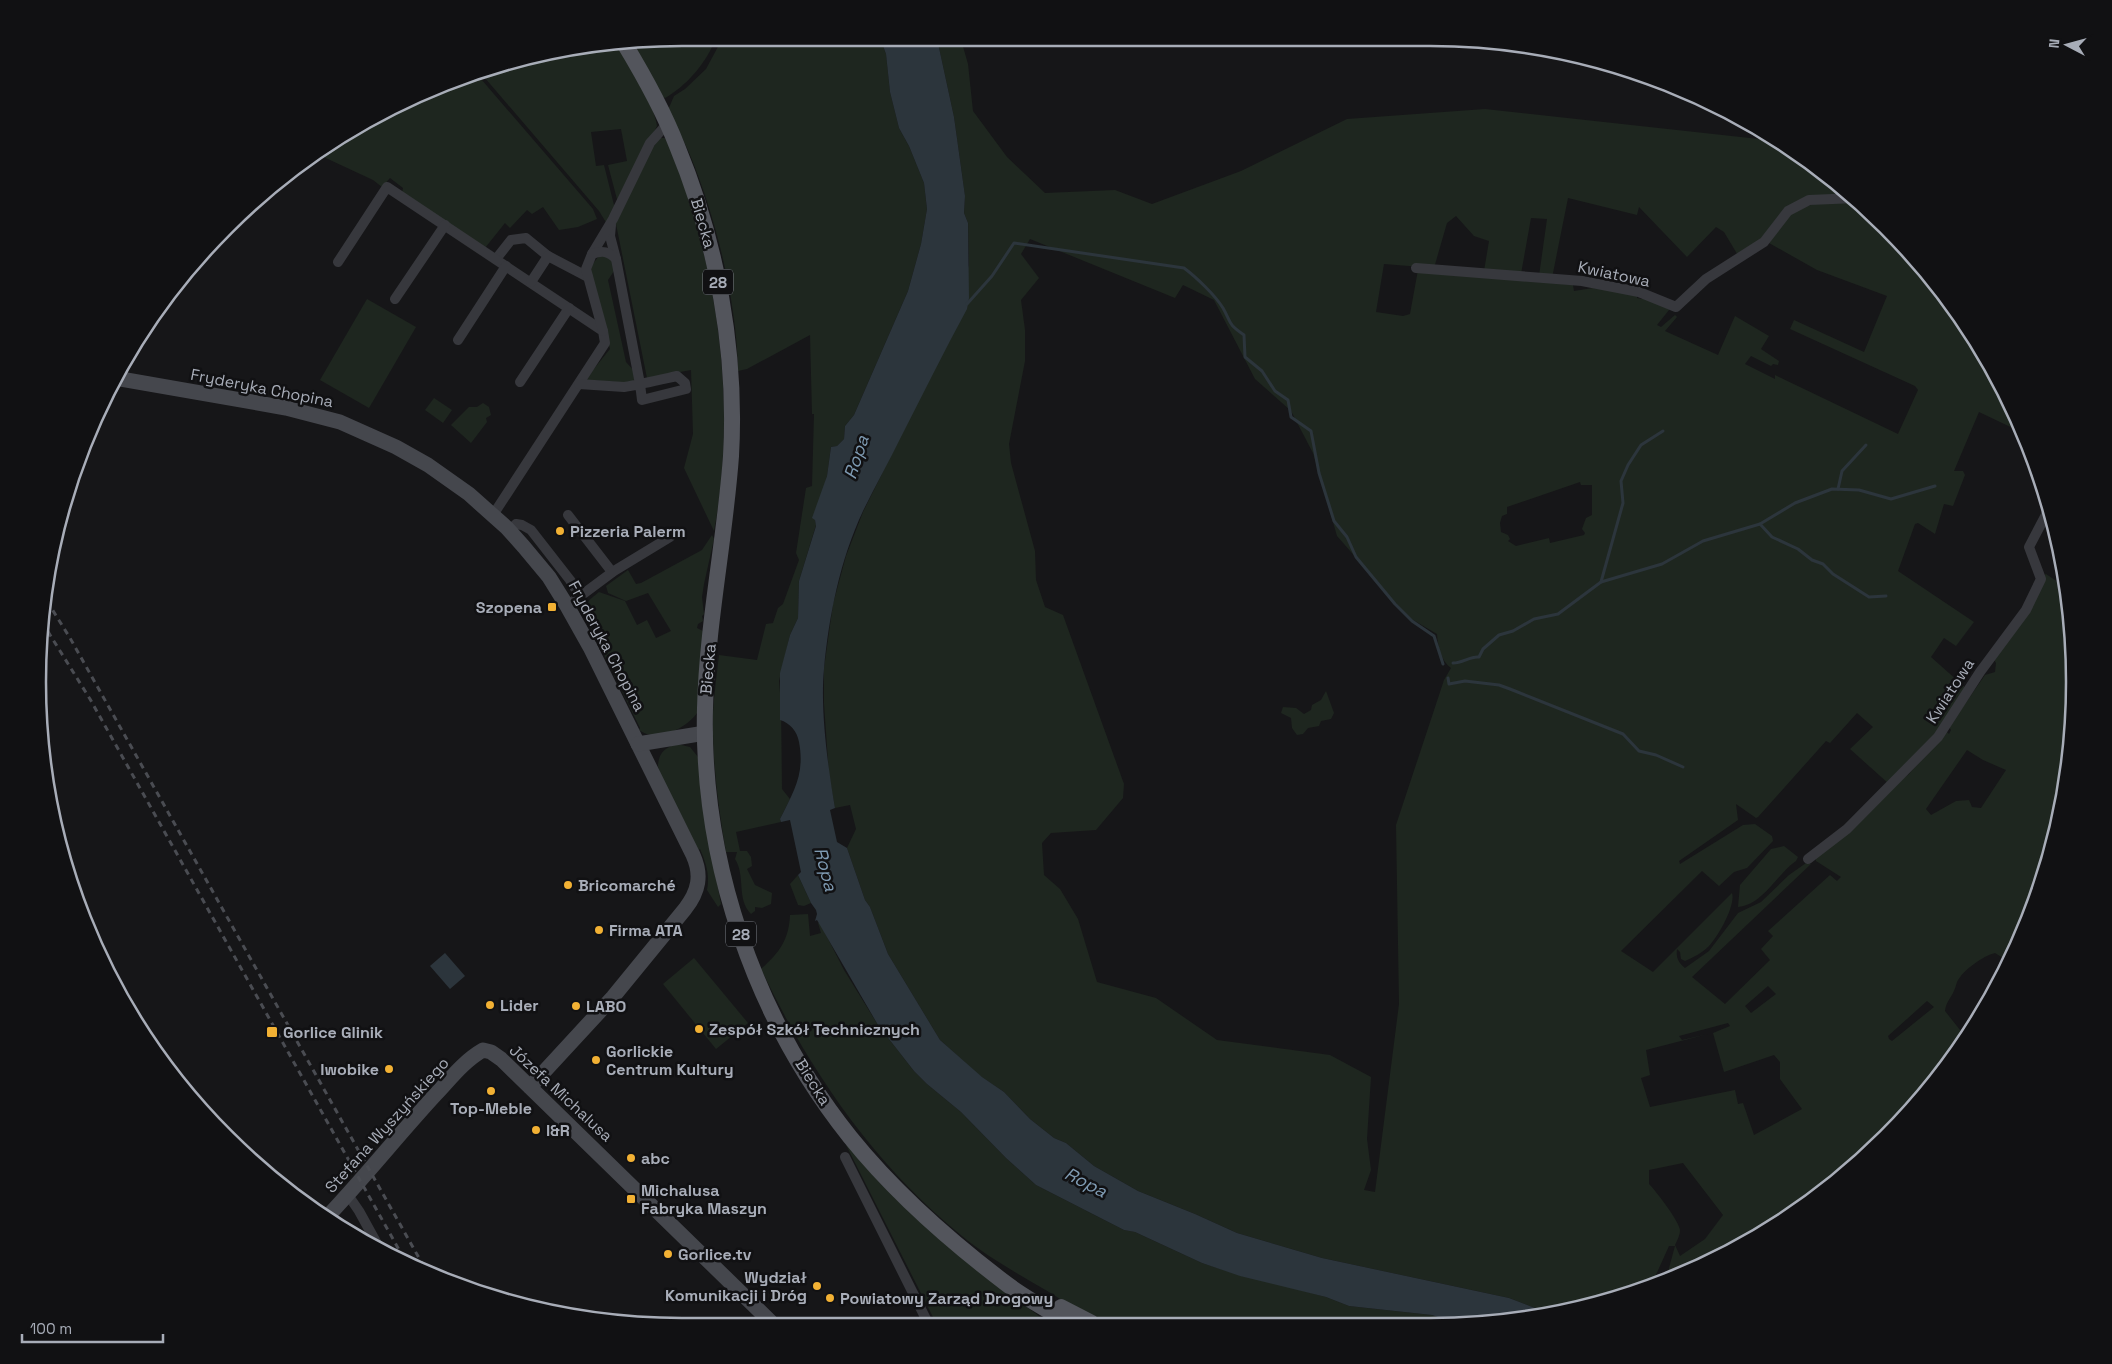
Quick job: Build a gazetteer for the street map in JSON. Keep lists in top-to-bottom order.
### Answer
{
  "streets": {
    "main road": ["Biecka", "28"],
    "street": [
      "Kwiatowa",
      "Fryderyka Chopina",
      "Józefa Michalusa",
      "Stefana Wyszyńskiego"
    ]
  },
  "crossings": [
    ["Fryderyka Chopina", "Józefa Michalusa"],
    ["Józefa Michalusa", "Stefana Wyszyńskiego"]
  ],
  "water": ["Ropa"],
  "places": {
    "other": [
      "Pizzeria Palerm",
      "Bricomarché",
      "Firma ATA",
      "Lider",
      "LABO",
      "Zespół Szkół Technicznych",
      "Gorlickie Centrum Kultury",
      "Iwobike",
      "Top-Meble",
      "I&R",
      "abc",
      "Gorlice.tv",
      "Wydział Komunikacji i Dróg",
      "Powiatowy Zarząd Drogowy"
    ],
    "transit": ["Szopena", "Gorlice Glinik", "Michalusa Fabryka Maszyn"]
  },
  "scale_bar": "100 m",
  "north": "left"
}
